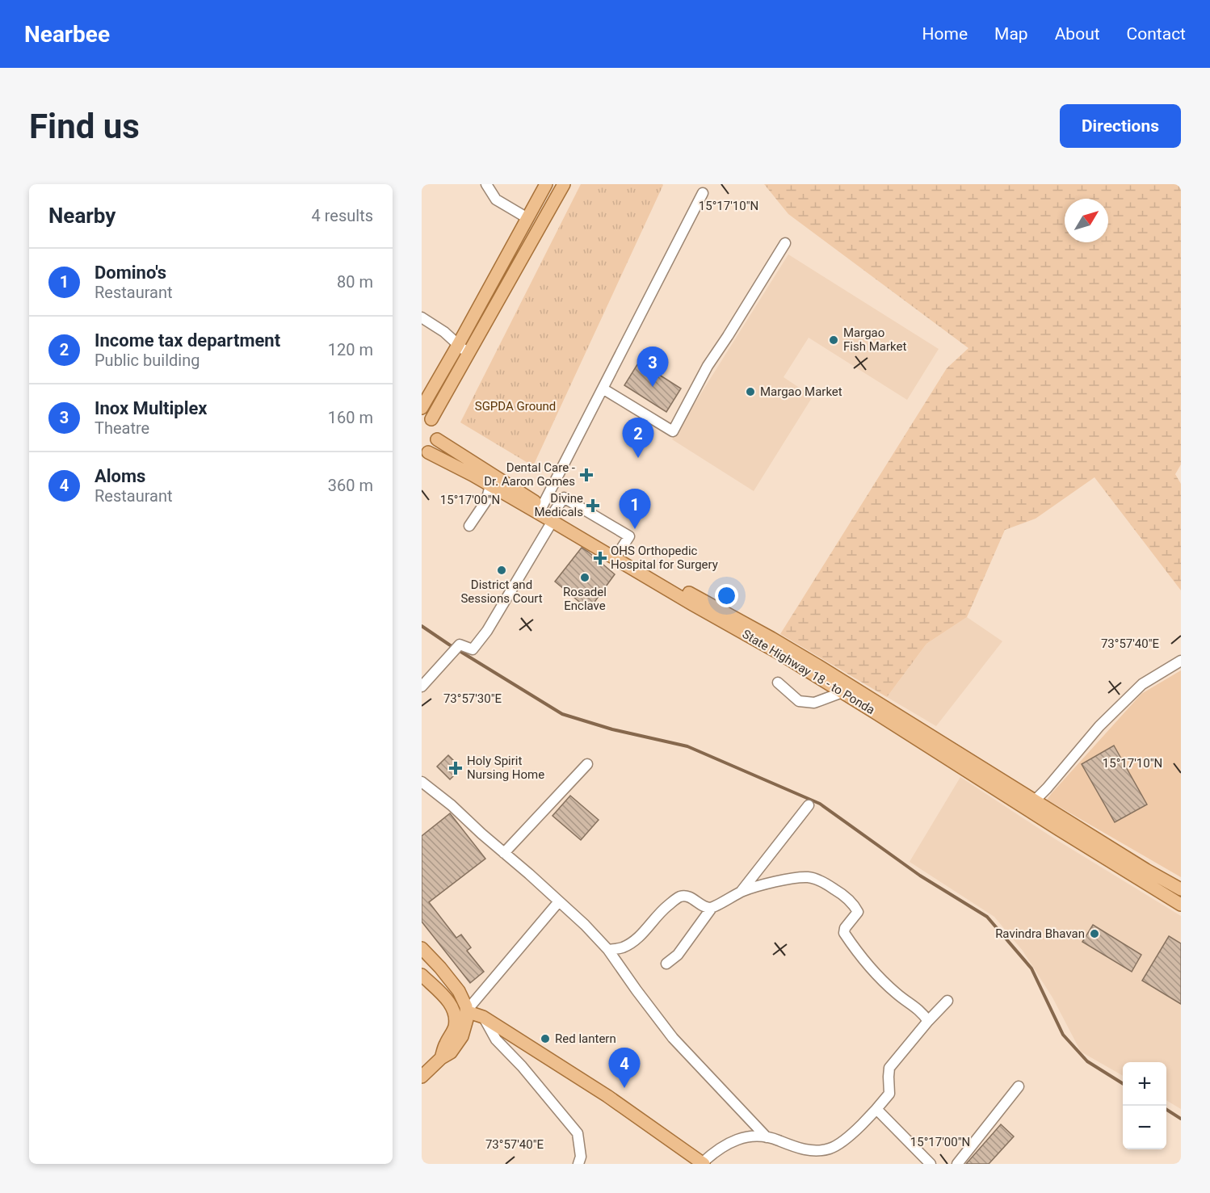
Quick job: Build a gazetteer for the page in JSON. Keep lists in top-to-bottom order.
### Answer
{
  "streets": {
    "main road": ["State Highway 18 - to Ponda"]
  },
  "parks": ["SGPDA Ground"],
  "places": {
    "other": [
      "Margao Fish Market",
      "Margao Market",
      "District and Sessions Court",
      "Rosadel Enclave",
      "Ravindra Bhavan",
      "Red lantern"
    ],
    "health": [
      "Dental Care - Dr. Aaron Gomes",
      "Divine Medicals",
      "OHS Orthopedic Hospital for Surgery",
      "Holy Spirit Nursing Home"
    ]
  },
  "north": "top right",
  "page": {
    "header": "Nearbee",
    "nav": [
      "Home",
      "Map",
      "About",
      "Contact"
    ],
    "buttons": "Directions",
    "title": "Find us",
    "heading": ["Nearby", "4 results"],
    "list": [
      {
        "mark": "1",
        "name": "Domino's",
        "note": "Restaurant",
        "value": "80 m"
      },
      {
        "mark": "2",
        "name": "Income tax department",
        "note": "Public building",
        "value": "120 m"
      },
      {
        "mark": "3",
        "name": "Inox Multiplex",
        "note": "Theatre",
        "value": "160 m"
      },
      {
        "mark": "4",
        "name": "Aloms",
        "note": "Restaurant",
        "value": "360 m"
      }
    ],
    "pins": [
      "3",
      "2",
      "1",
      "4"
    ],
    "map_buttons": ["+", "−"]
  },
  "coordinates": [
    "15°17'10\"N",
    "15°17'00\"N",
    "73°57'40\"E",
    "73°57'30\"E"
  ]
}
